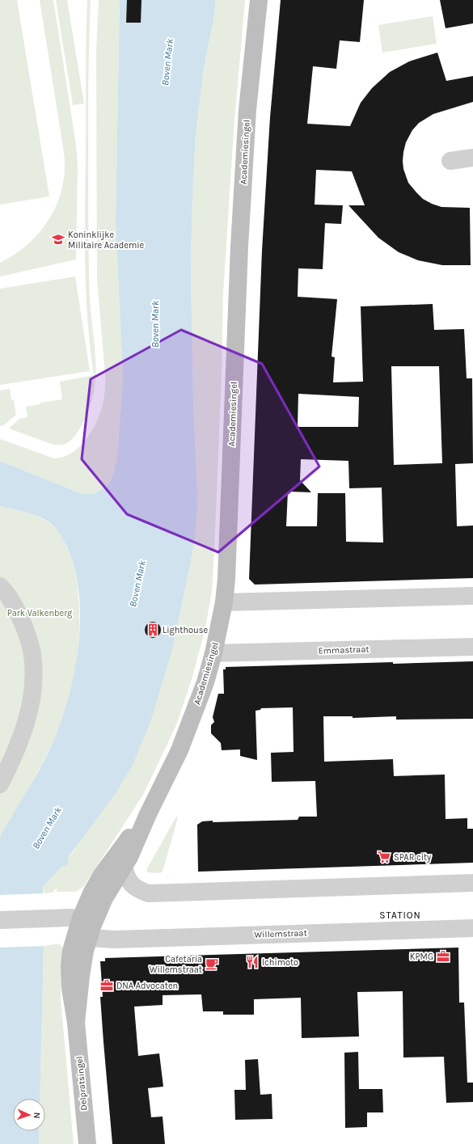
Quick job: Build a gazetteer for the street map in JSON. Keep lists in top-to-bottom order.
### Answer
{
  "streets": {
    "street": [
      "Academiesingel",
      "Emmastraat",
      "Willemstraat",
      "Delpratsingel"
    ]
  },
  "crossings": [
    ["Academiesingel", "Emmastraat"],
    ["Academiesingel", "Delpratsingel"],
    ["Willemstraat", "Delpratsingel"]
  ],
  "districts": ["STATION"],
  "water": ["Boven Mark"],
  "parks": ["Park Valkenberg"],
  "places": {
    "school or university": ["Koninklijke Militaire Academie"],
    "building": ["Lighthouse"],
    "supermarket": ["SPAR city"],
    "office": ["KPMG", "DNA Advocaten"],
    "restaurant": ["Ichimoto"],
    "cafe": ["Cafetaria Willemstraat"]
  },
  "north": "right"
}
